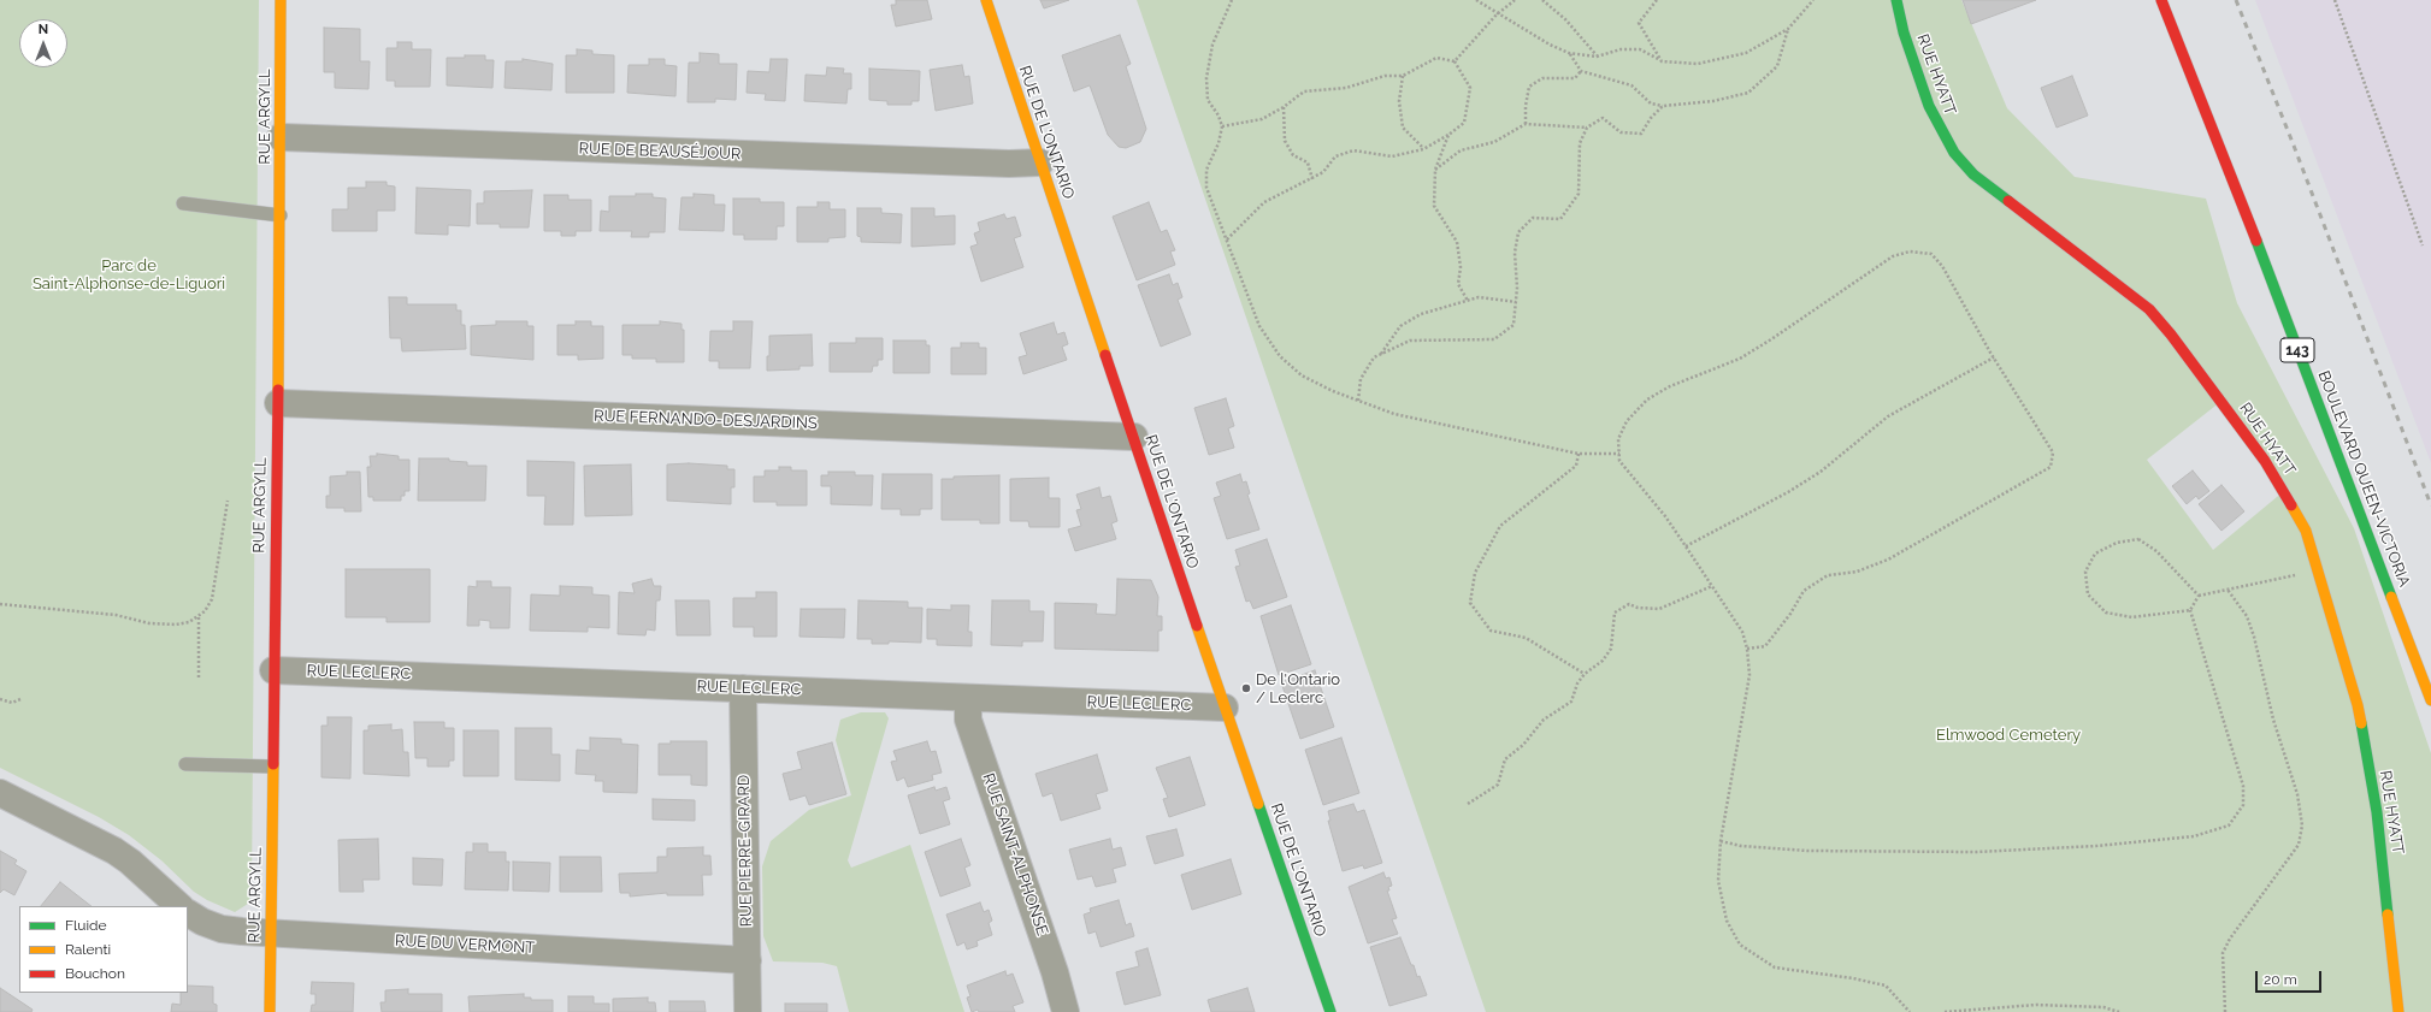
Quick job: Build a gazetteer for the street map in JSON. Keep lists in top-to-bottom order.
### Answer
{
  "streets": {
    "street": [
      "RUE HYATT",
      "RUE ARGYLL",
      "RUE DE L'ONTARIO",
      "RUE DE BEAUSÉJOUR",
      "143",
      "RUE FERNANDO-DESJARDINS",
      "BOULEVARD QUEEN-VICTORIA",
      "RUE LECLERC",
      "RUE PIERRE-GIRARD",
      "RUE SAINT-ALPHONSE",
      "RUE DU VERMONT"
    ]
  },
  "crossings": [
    ["RUE ARGYLL", "RUE DE BEAUSÉJOUR"],
    ["RUE ARGYLL", "RUE FERNANDO-DESJARDINS"],
    ["RUE ARGYLL", "RUE LECLERC"],
    ["RUE ARGYLL", "RUE DU VERMONT"],
    ["RUE DE L'ONTARIO", "RUE DE BEAUSÉJOUR"],
    ["RUE DE L'ONTARIO", "RUE FERNANDO-DESJARDINS"],
    ["RUE DE L'ONTARIO", "RUE LECLERC"],
    ["RUE LECLERC", "RUE PIERRE-GIRARD"],
    ["RUE LECLERC", "RUE SAINT-ALPHONSE"],
    ["RUE PIERRE-GIRARD", "RUE DU VERMONT"]
  ],
  "parks": ["Parc de Saint-Alphonse-de-Liguori", "Elmwood Cemetery"],
  "places": ["De l'Ontario / Leclerc"],
  "legend": ["Fluide", "Ralenti", "Bouchon"],
  "scale_bar": "20 m",
  "north": "top"
}
